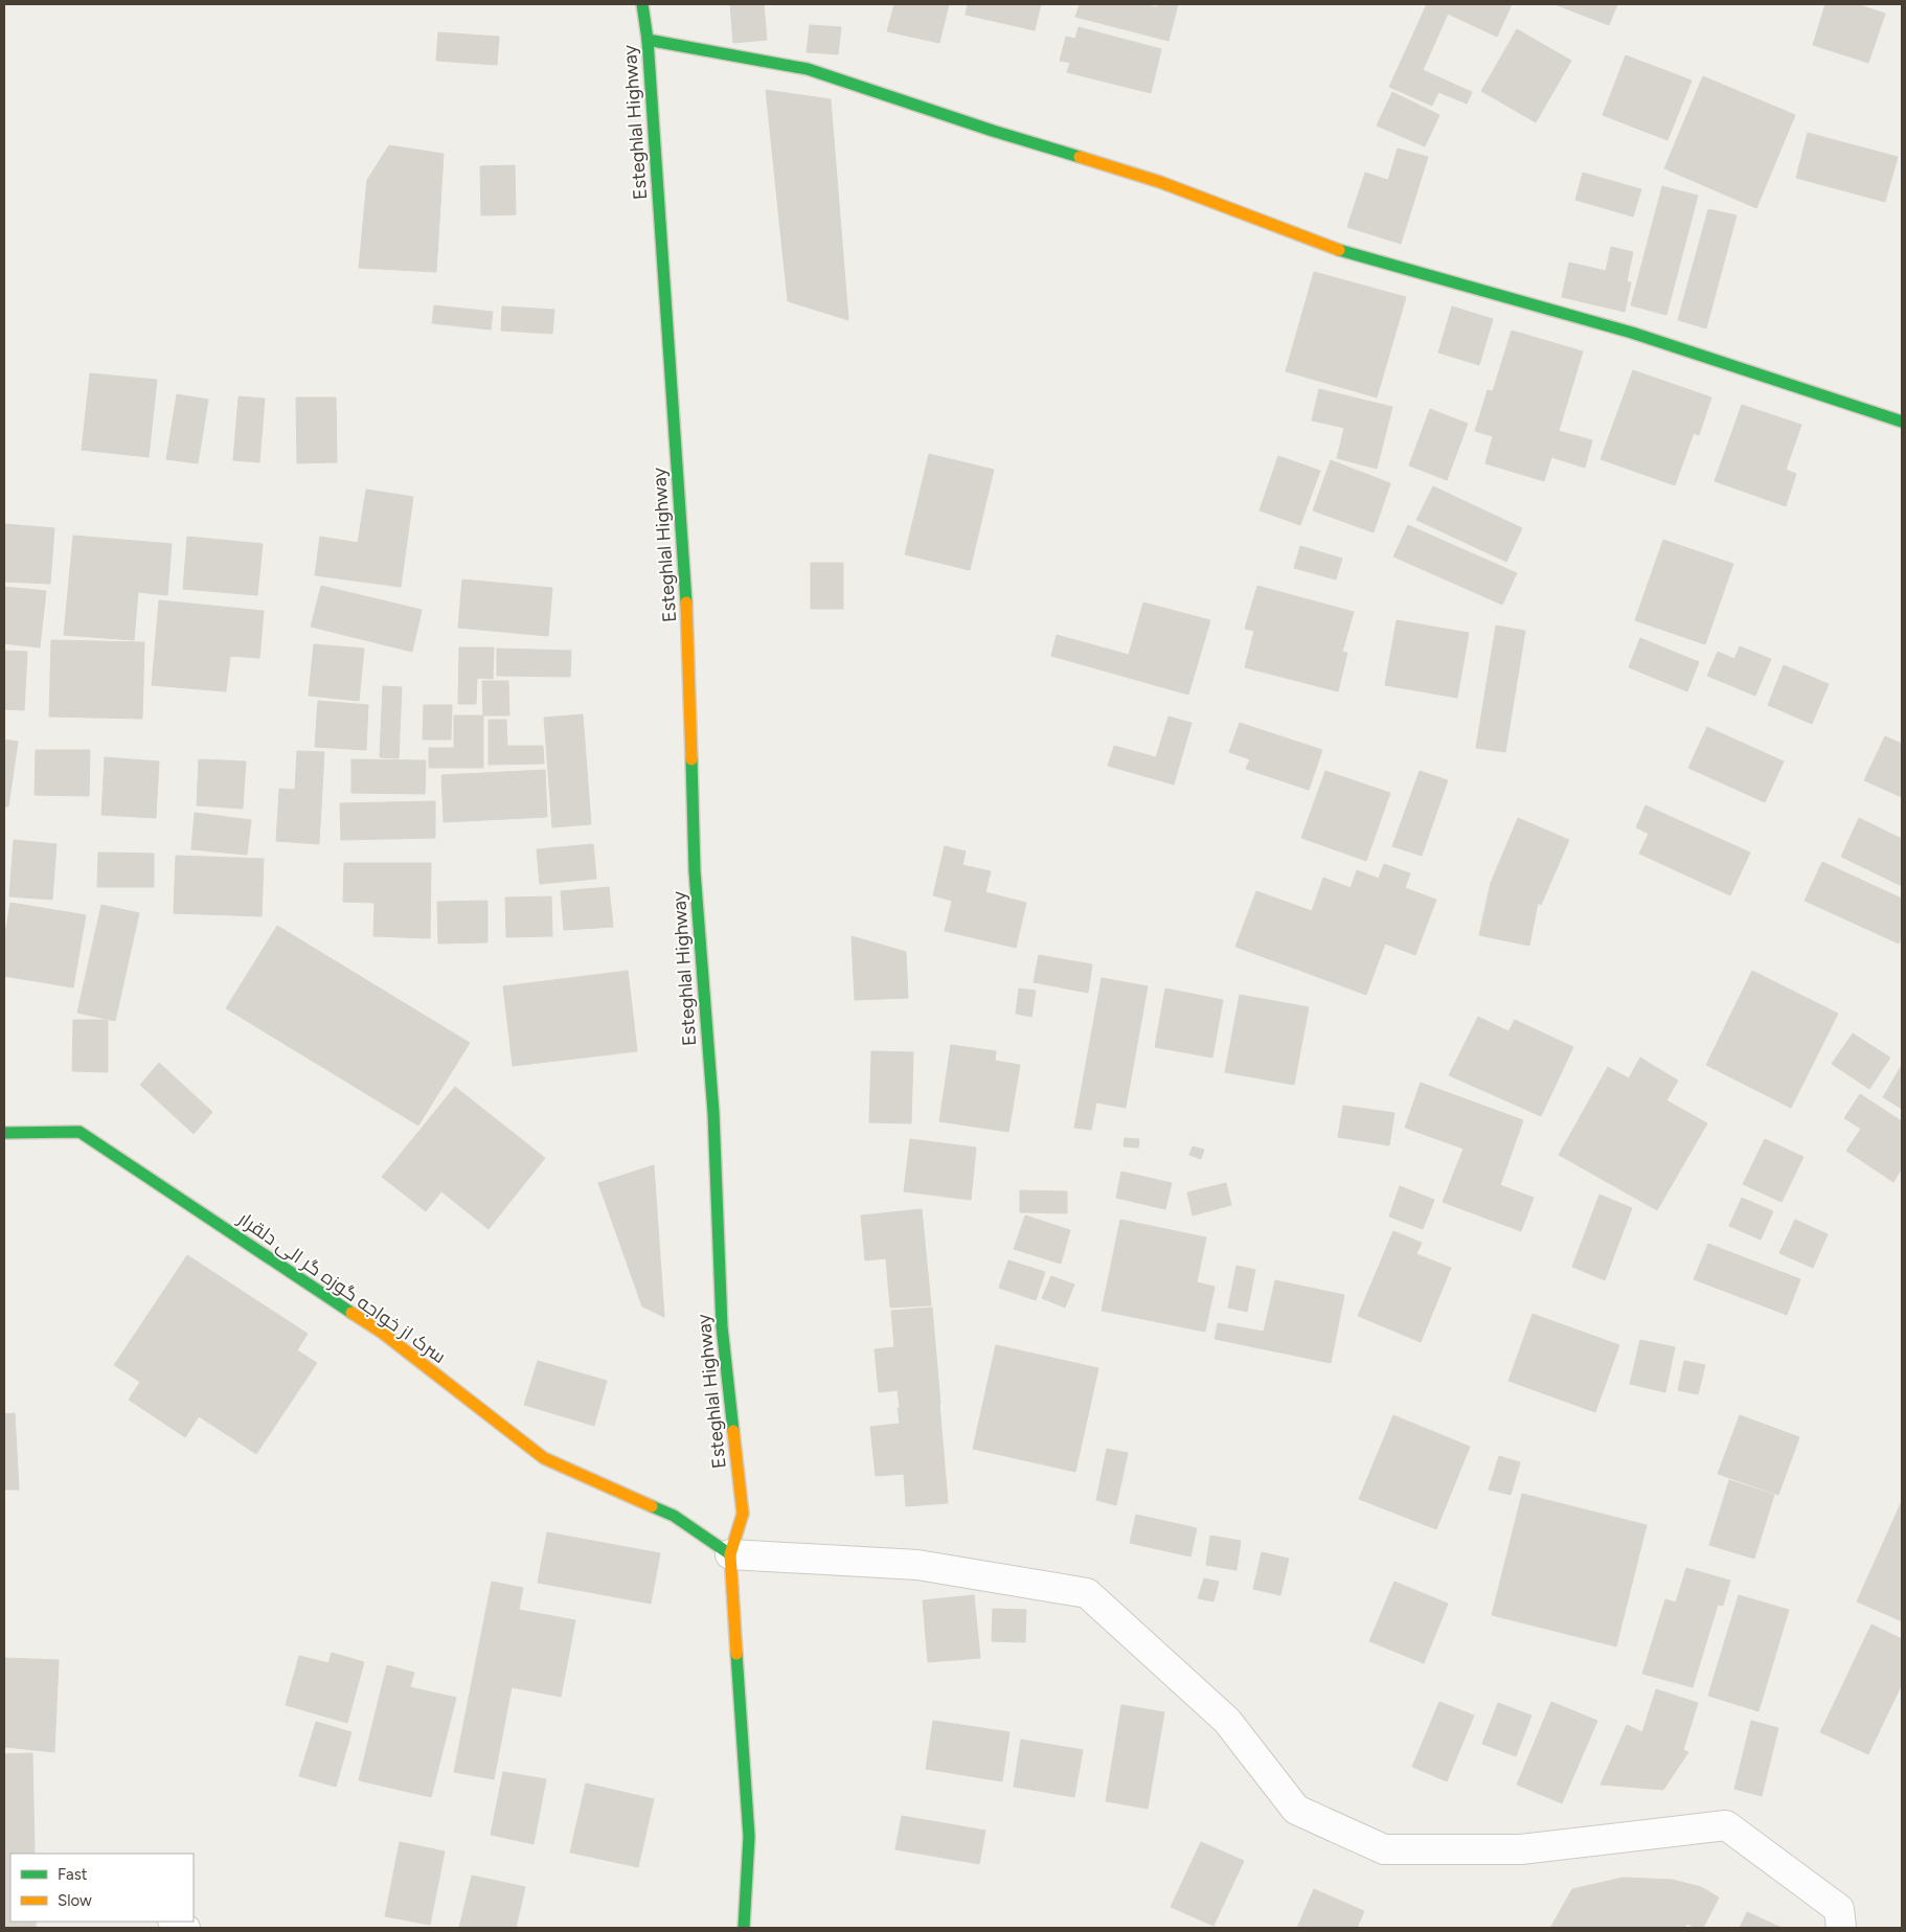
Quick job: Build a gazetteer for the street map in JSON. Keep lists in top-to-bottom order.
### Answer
{
  "streets": {
    "main road": ["Esteghlal Highway", "سرک از خواجه گوزه گر الی دلقرار"]
  },
  "crossings": [
    ["Esteghlal Highway", "سرک از خواجه گوزه گر الی دلقرار"]
  ],
  "legend": ["Fast", "Slow"]
}
